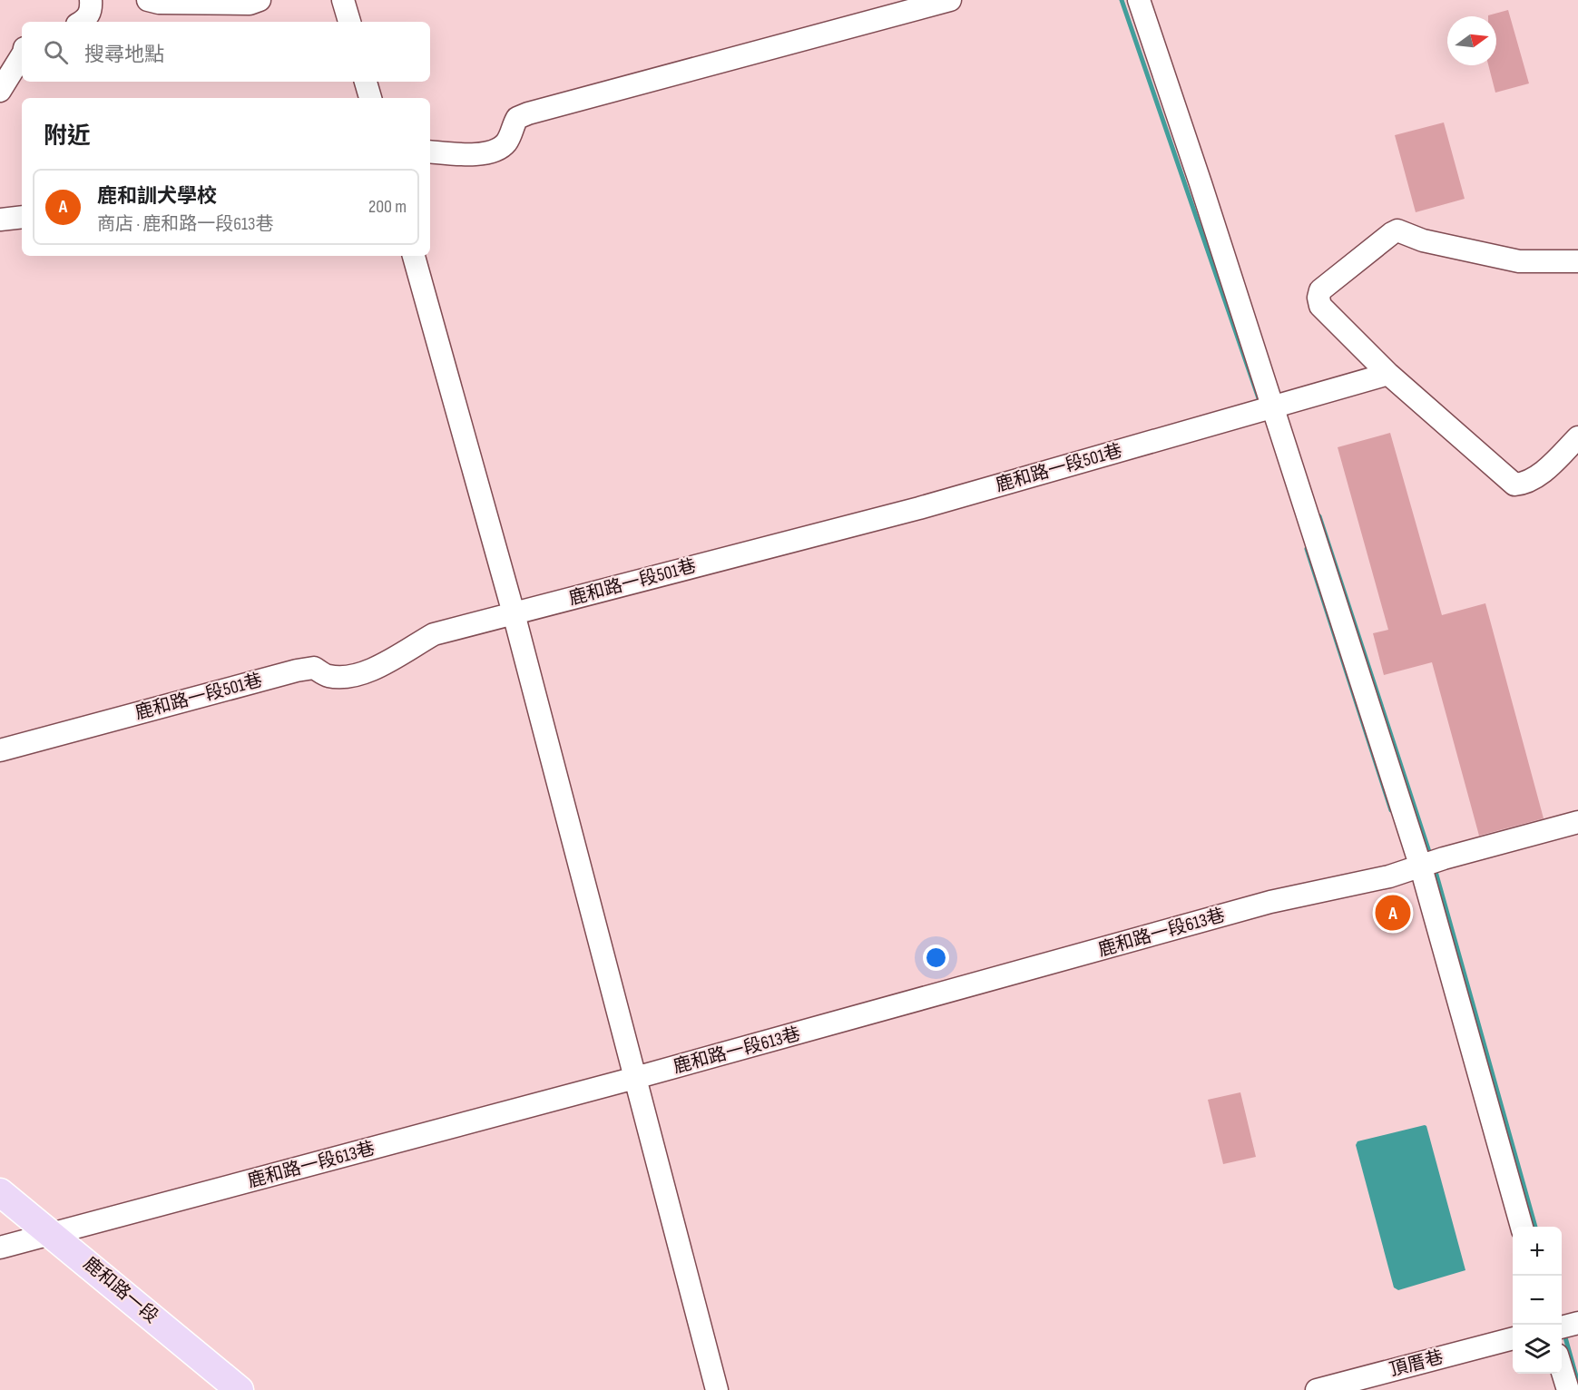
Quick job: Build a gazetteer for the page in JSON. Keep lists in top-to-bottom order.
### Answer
{
  "streets": {
    "main road": ["鹿和路一段"],
    "street": ["鹿和路一段501巷", "鹿和路一段613巷", "頂厝巷"]
  },
  "crossings": [
    ["鹿和路一段613巷", "鹿和路一段"]
  ],
  "north": "right",
  "page": {
    "search": "搜尋地點",
    "heading": "附近",
    "list": [
      {
        "mark": "A",
        "name": "鹿和訓犬學校",
        "note": "商店 · 鹿和路一段613巷",
        "value": "200 m"
      }
    ],
    "pins": "A",
    "map_buttons": ["+", "−"]
  }
}
